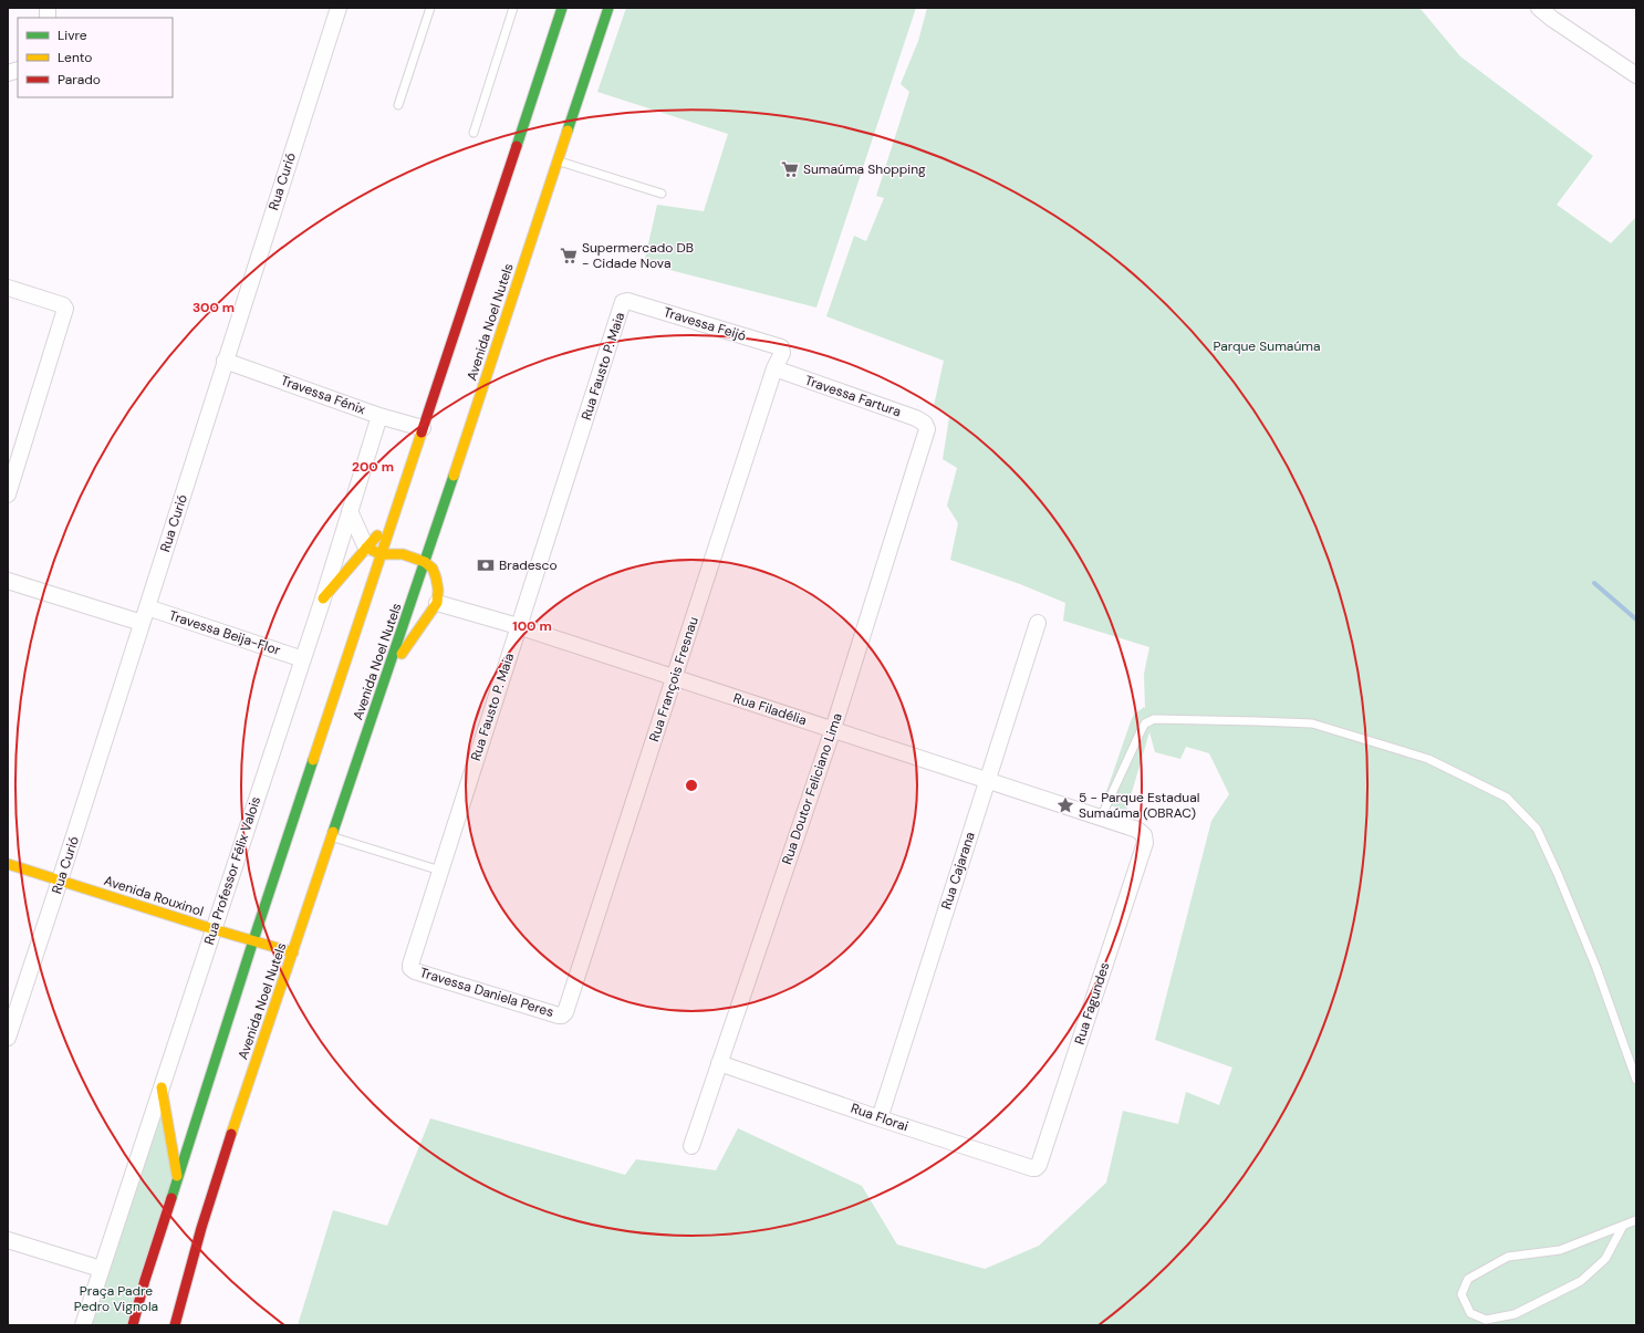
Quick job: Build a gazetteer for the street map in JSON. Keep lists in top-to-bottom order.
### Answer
{
  "streets": {
    "main road": ["Avenida Noel Nutels", "Avenida Rouxinol"],
    "street": [
      "Rua Curió",
      "Travessa Feijó",
      "Rua Fausto P. Maia",
      "Travessa Fénix",
      "Travessa Fartura",
      "Travessa Beija-Flor",
      "Rua François Fresnau",
      "Rua Filadélia",
      "Rua Doutor Feliciano Lima",
      "Rua Professor Félix Valois",
      "Rua Cajarana",
      "Travessa Daniela Peres",
      "Rua Fagundes",
      "Rua Florai"
    ]
  },
  "crossings": [
    ["Rua Curió", "Travessa Fénix"],
    ["Rua Curió", "Travessa Beija-Flor"],
    ["Rua Curió", "Avenida Rouxinol"],
    ["Avenida Noel Nutels", "Travessa Fénix"],
    ["Avenida Noel Nutels", "Avenida Rouxinol"],
    ["Travessa Feijó", "Rua Fausto P. Maia"],
    ["Travessa Feijó", "Rua François Fresnau"],
    ["Rua Fausto P. Maia", "Rua Filadélia"],
    ["Rua Fausto P. Maia", "Travessa Daniela Peres"],
    ["Travessa Fénix", "Rua Professor Félix Valois"],
    ["Travessa Fartura", "Rua François Fresnau"],
    ["Travessa Fartura", "Rua Doutor Feliciano Lima"],
    ["Travessa Beija-Flor", "Rua Professor Félix Valois"],
    ["Rua François Fresnau", "Rua Filadélia"],
    ["Rua François Fresnau", "Travessa Daniela Peres"],
    ["Rua Filadélia", "Rua Doutor Feliciano Lima"],
    ["Rua Filadélia", "Rua Cajarana"],
    ["Rua Filadélia", "Rua Fagundes"],
    ["Rua Doutor Feliciano Lima", "Rua Florai"],
    ["Rua Professor Félix Valois", "Avenida Rouxinol"],
    ["Rua Cajarana", "Rua Florai"],
    ["Rua Fagundes", "Rua Florai"]
  ],
  "parks": ["Parque Sumaúma", "Praça Padre Pedro Vignola"],
  "places": {
    "supermarket": ["Sumaúma Shopping", "Supermercado DB - Cidade Nova"],
    "bank": ["Bradesco"],
    "place": ["5 - Parque Estadual Sumaúma (OBRAC)"]
  },
  "legend": ["Livre", "Lento", "Parado"],
  "rings": ["300 m", "200 m", "100 m"]
}
